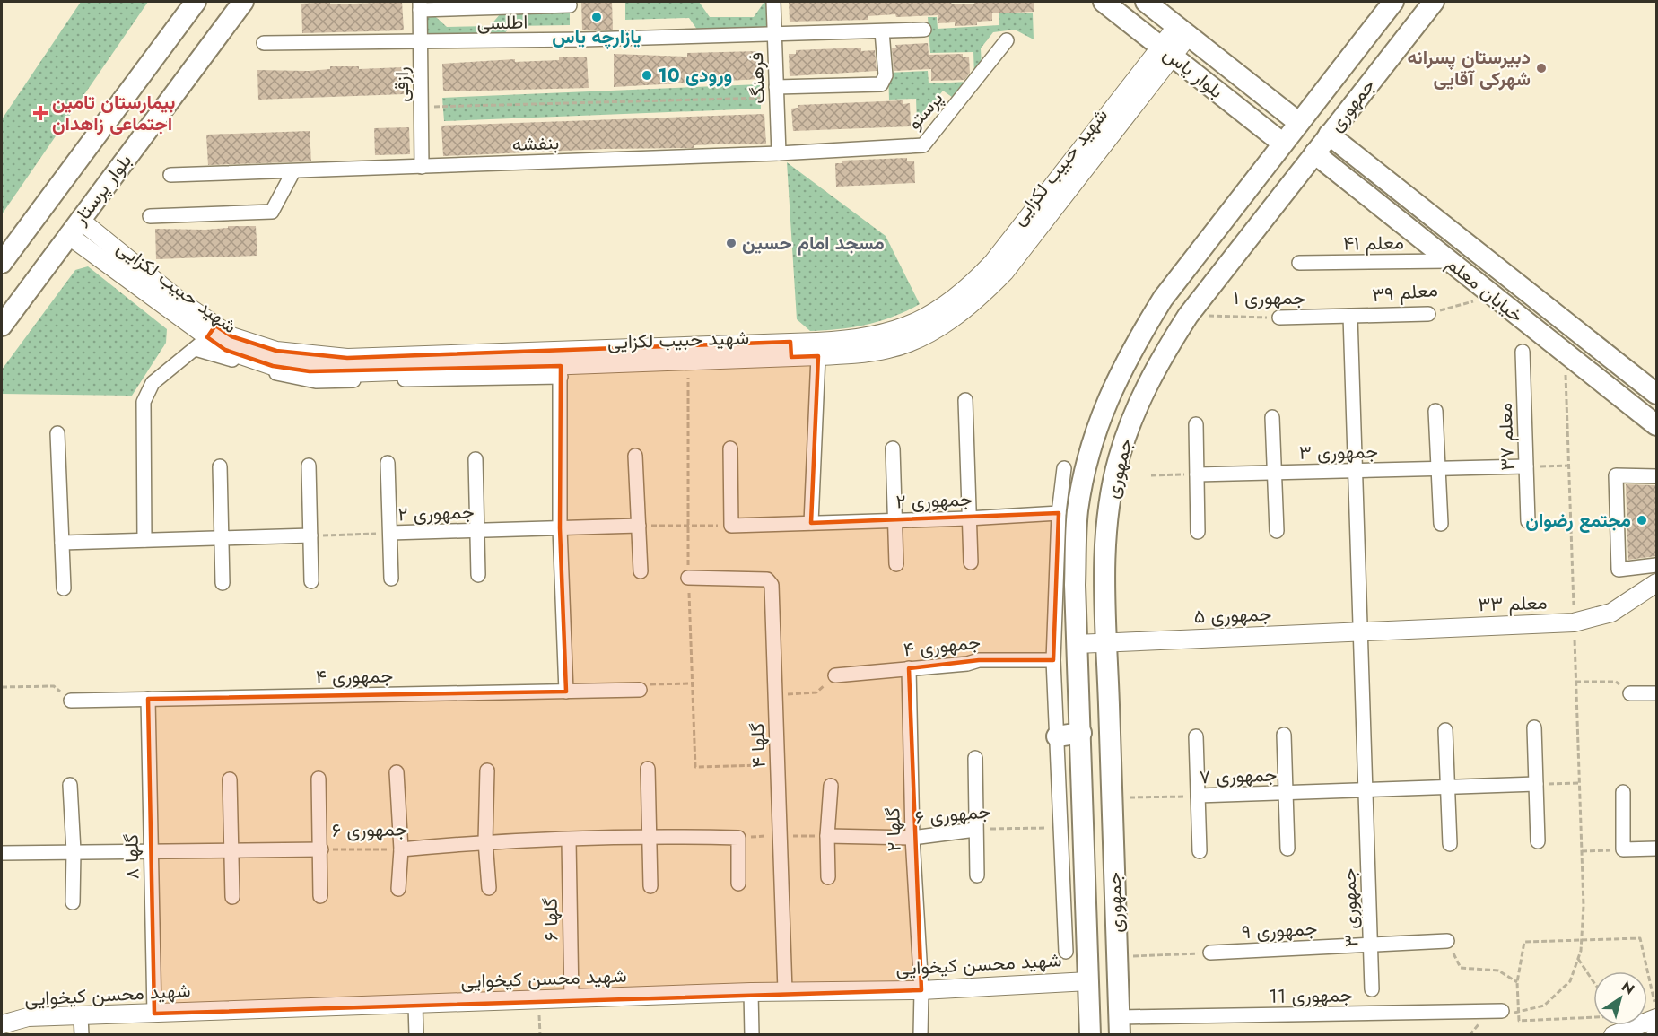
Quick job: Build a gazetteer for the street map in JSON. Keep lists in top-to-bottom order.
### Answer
{
  "streets": {
    "main road": [
      "بلوار یاس",
      "جمهوری",
      "بلوار پرستار",
      "خیابان معلم"
    ],
    "street": [
      "اطلسی",
      "فرهنگ",
      "رازقی",
      "پرستو",
      "بنفشه",
      "شهید حبیب لکزایی",
      "معلم ۴۱",
      "معلم ۳۹",
      "جمهوری ۱",
      "معلم ۳۷",
      "جمهوری ۳",
      "جمهوری ۲",
      "معلم ۳۳",
      "جمهوری ۵",
      "جمهوری ۴",
      "گلها ۴",
      "جمهوری ۷",
      "جمهوری ۶",
      "گلها ۲",
      "گلها ۸",
      "گلها ۶",
      "جمهوری ۹",
      "شهید محسن کیخوایی",
      "جمهوری 11"
    ]
  },
  "crossings": [
    ["اطلسی", "فرهنگ"],
    ["اطلسی", "رازقی"],
    ["بلوار یاس", "جمهوری"],
    ["بلوار یاس", "شهید حبیب لکزایی"],
    ["فرهنگ", "پرستو"],
    ["فرهنگ", "بنفشه"],
    ["رازقی", "بنفشه"],
    ["جمهوری", "خیابان معلم"],
    ["جمهوری", "جمهوری ۱"],
    ["جمهوری", "جمهوری ۵"],
    ["جمهوری", "جمهوری ۷"],
    ["جمهوری", "شهید محسن کیخوایی"],
    ["جمهوری", "جمهوری 11"],
    ["پرستو", "بنفشه"],
    ["شهید حبیب لکزایی", "بلوار پرستار"],
    ["معلم ۴۱", "خیابان معلم"],
    ["خیابان معلم", "معلم ۳۹"],
    ["معلم ۳۹", "جمهوری ۱"],
    ["معلم ۳۹", "جمهوری ۳"],
    ["جمهوری ۱", "جمهوری ۳"],
    ["معلم ۳۷", "جمهوری ۳"],
    ["جمهوری ۳", "معلم ۳۳"],
    ["جمهوری ۳", "جمهوری ۵"],
    ["جمهوری ۳", "جمهوری ۷"],
    ["جمهوری ۳", "جمهوری ۹"],
    ["معلم ۳۳", "جمهوری ۵"],
    ["جمهوری ۴", "گلها ۲"],
    ["جمهوری ۴", "گلها ۸"],
    ["گلها ۴", "شهید محسن کیخوایی"],
    ["جمهوری ۶", "گلها ۲"],
    ["جمهوری ۶", "گلها ۸"],
    ["جمهوری ۶", "گلها ۶"],
    ["گلها ۲", "شهید محسن کیخوایی"],
    ["گلها ۸", "شهید محسن کیخوایی"],
    ["گلها ۶", "شهید محسن کیخوایی"]
  ],
  "places": {
    "other": [
      "یازارچه یاس",
      "دبیرستان پسرانه شهرکی آقایی",
      "ورودی 10",
      "مسجد امام حسین",
      "مجتمع رضوان"
    ],
    "health": ["بیمارستان تامین اجتماعی زاهدان"]
  },
  "north": "top right"
}
